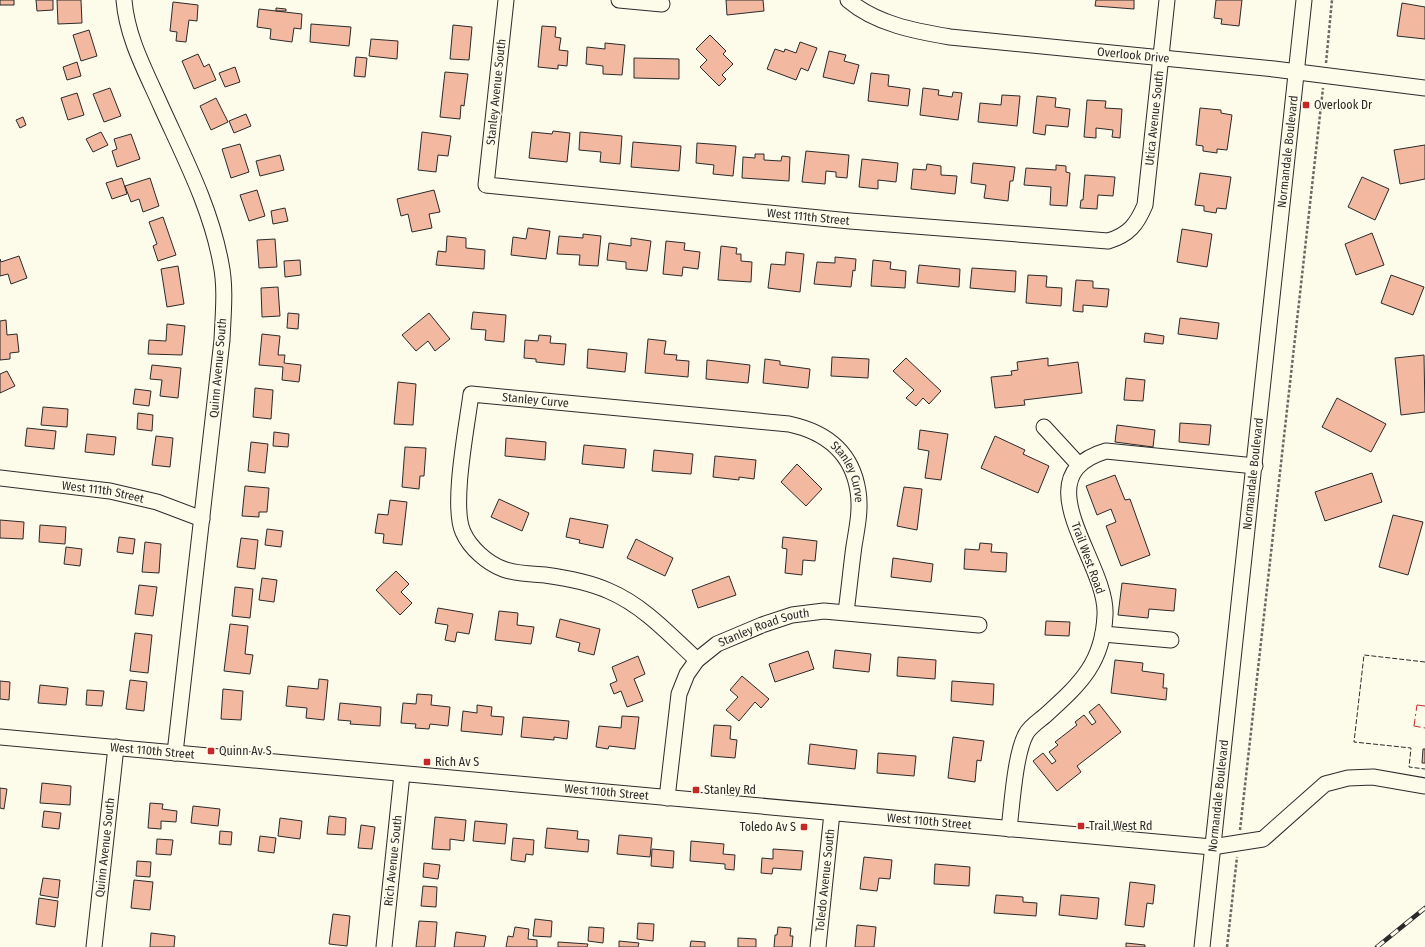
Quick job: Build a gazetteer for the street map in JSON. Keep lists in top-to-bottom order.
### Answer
{
  "streets": {
    "street": [
      "Overlook Drive",
      "Stanley Avenue South",
      "Utica Avenue South",
      "Normandale Boulevard",
      "West 111th Street",
      "Quinn Avenue South",
      "Stanley Curve",
      "Trail West Road",
      "Stanley Road South",
      "West 110th Street",
      "Rich Avenue South",
      "Toledo Avenue South"
    ]
  },
  "crossings": [
    ["Overlook Drive", "Utica Avenue South"],
    ["Overlook Drive", "Normandale Boulevard"],
    ["Stanley Avenue South", "West 111th Street"],
    ["Utica Avenue South", "West 111th Street"],
    ["Normandale Boulevard", "Trail West Road"],
    ["Normandale Boulevard", "West 110th Street"],
    ["West 111th Street", "Quinn Avenue South"],
    ["Quinn Avenue South", "West 110th Street"],
    ["Stanley Curve", "Stanley Road South"],
    ["Trail West Road", "West 110th Street"],
    ["Stanley Road South", "West 110th Street"],
    ["West 110th Street", "Rich Avenue South"],
    ["West 110th Street", "Toledo Avenue South"]
  ],
  "places": {
    "transit": [
      "Overlook Dr",
      "Quinn Av S",
      "Rich Av S",
      "Stanley Rd",
      "Trail West Rd",
      "Toledo Av S"
    ]
  }
}
